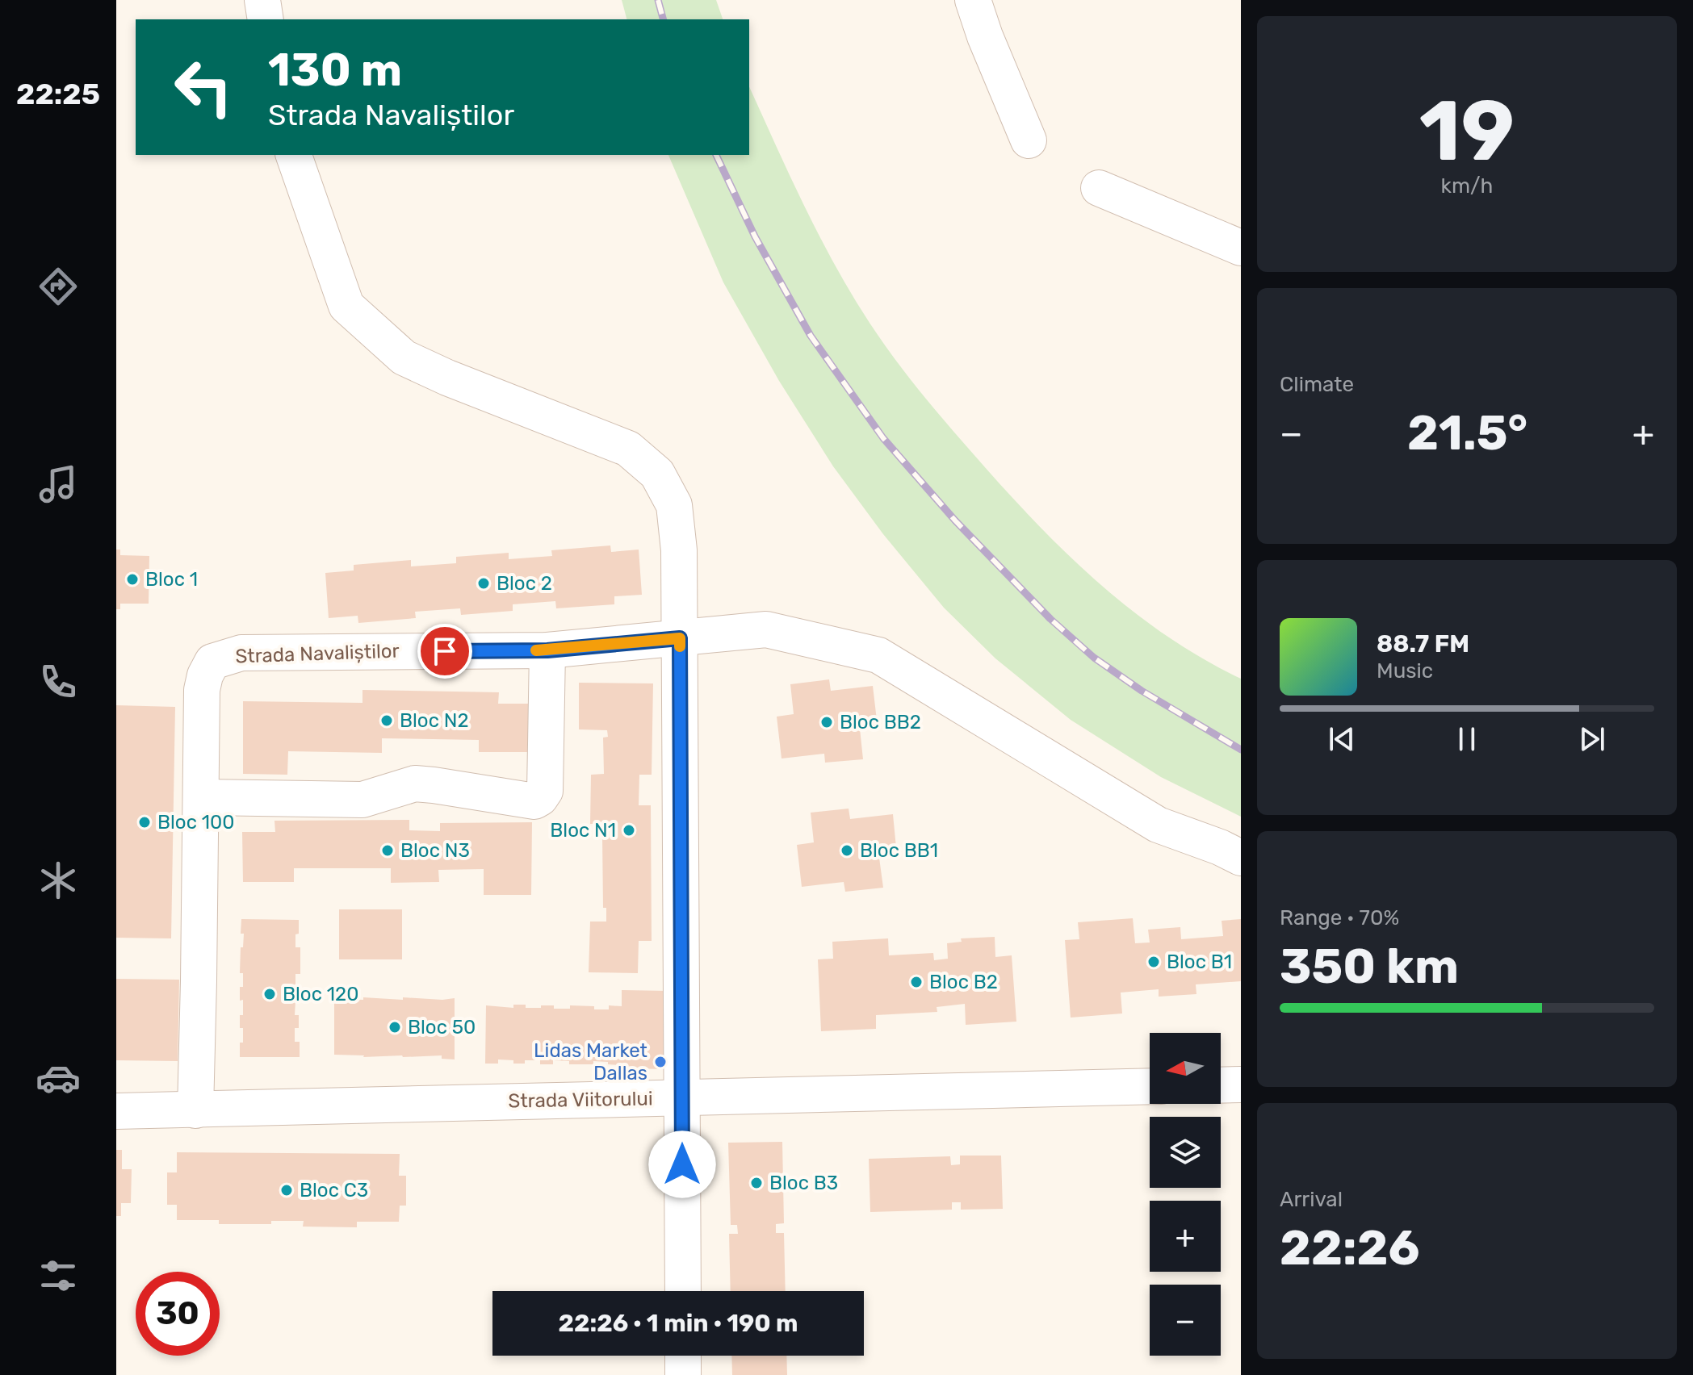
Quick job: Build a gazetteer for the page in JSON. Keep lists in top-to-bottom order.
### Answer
{
  "streets": {
    "street": ["Strada Navaliștilor", "Strada Viitorului"]
  },
  "crossings": [
    ["Strada Navaliștilor", "Strada Viitorului"]
  ],
  "places": [
    "Bloc 1",
    "Bloc 2",
    "Bloc N2",
    "Bloc BB2",
    "Bloc 100",
    "Bloc N1",
    "Bloc N3",
    "Bloc BB1",
    "Bloc B1",
    "Bloc B2",
    "Bloc 120",
    "Bloc 50",
    "Lidas Market Dallas",
    "Bloc B3",
    "Bloc C3"
  ],
  "north": "left",
  "page": {
    "tabs": "22:25",
    "tile": [
      ["19", "km/h"],
      "Climate",
      ["Range · 70%", "350 km"],
      ["Arrival", "22:26"]
    ],
    "turn": ["130 m", "Strada Navaliștilor"],
    "heat": ["−", "21.5°", "+"],
    "song": ["88.7 FM", "Music"],
    "map_buttons": ["+", "−"],
    "limit": "30",
    "trip": "22:26 · 1 min · 190 m"
  }
}
